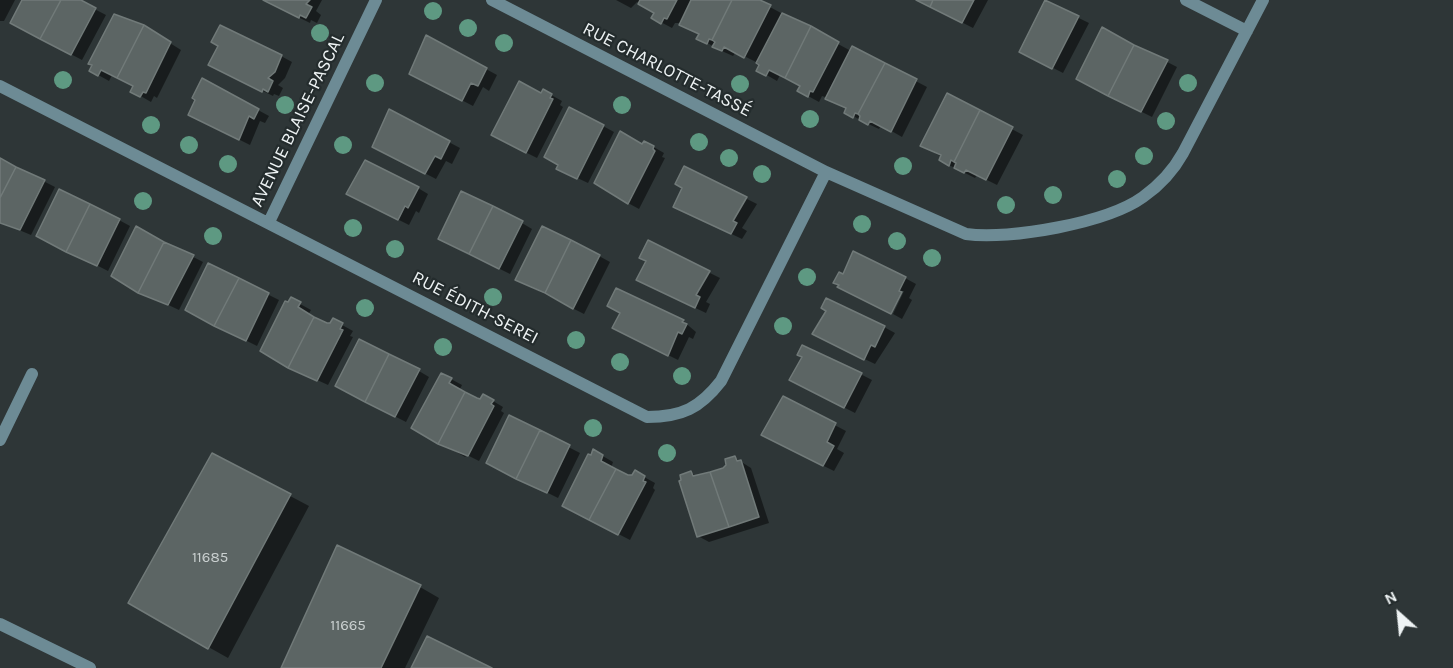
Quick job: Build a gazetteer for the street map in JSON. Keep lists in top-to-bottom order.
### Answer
{
  "streets": {
    "street": ["RUE CHARLOTTE-TASSÉ", "AVENUE BLAISE-PASCAL", "RUE ÉDITH-SEREI"]
  },
  "crossings": [
    ["RUE CHARLOTTE-TASSÉ", "RUE ÉDITH-SEREI"],
    ["AVENUE BLAISE-PASCAL", "RUE ÉDITH-SEREI"]
  ],
  "house_numbers": ["11685", "11665"],
  "north": "top left"
}
